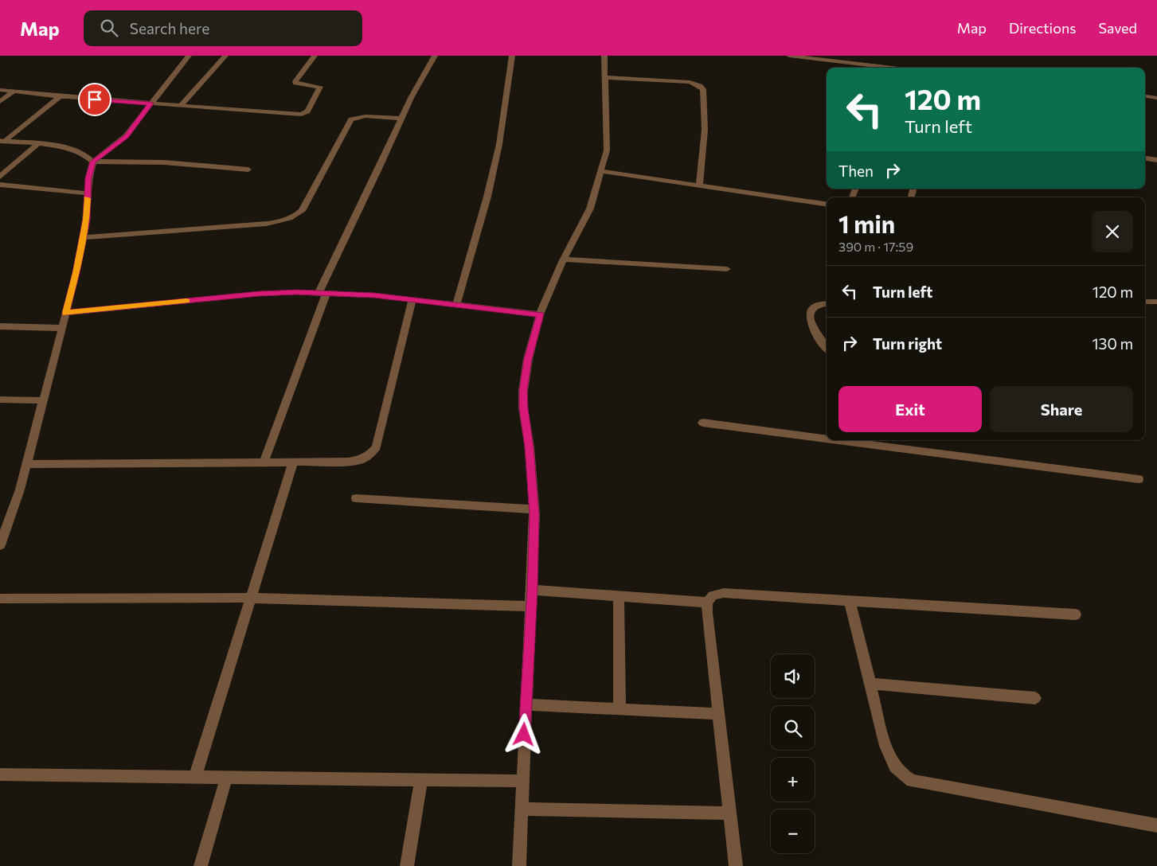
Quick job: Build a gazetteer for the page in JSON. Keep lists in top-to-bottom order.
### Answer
{
  "page": {
    "header": "Map",
    "search": "Search here",
    "nav": ["Map", "Directions", "Saved"],
    "turn": ["120 m", "Turn left"],
    "then": "Then",
    "heading": ["1 min", "390 m · 17:59"],
    "list": [
      {
        "name": "Turn left",
        "value": "120 m"
      },
      {
        "name": "Turn right",
        "value": "130 m"
      }
    ],
    "buttons": ["Exit", "Share"],
    "map_buttons": ["+", "−"]
  }
}
